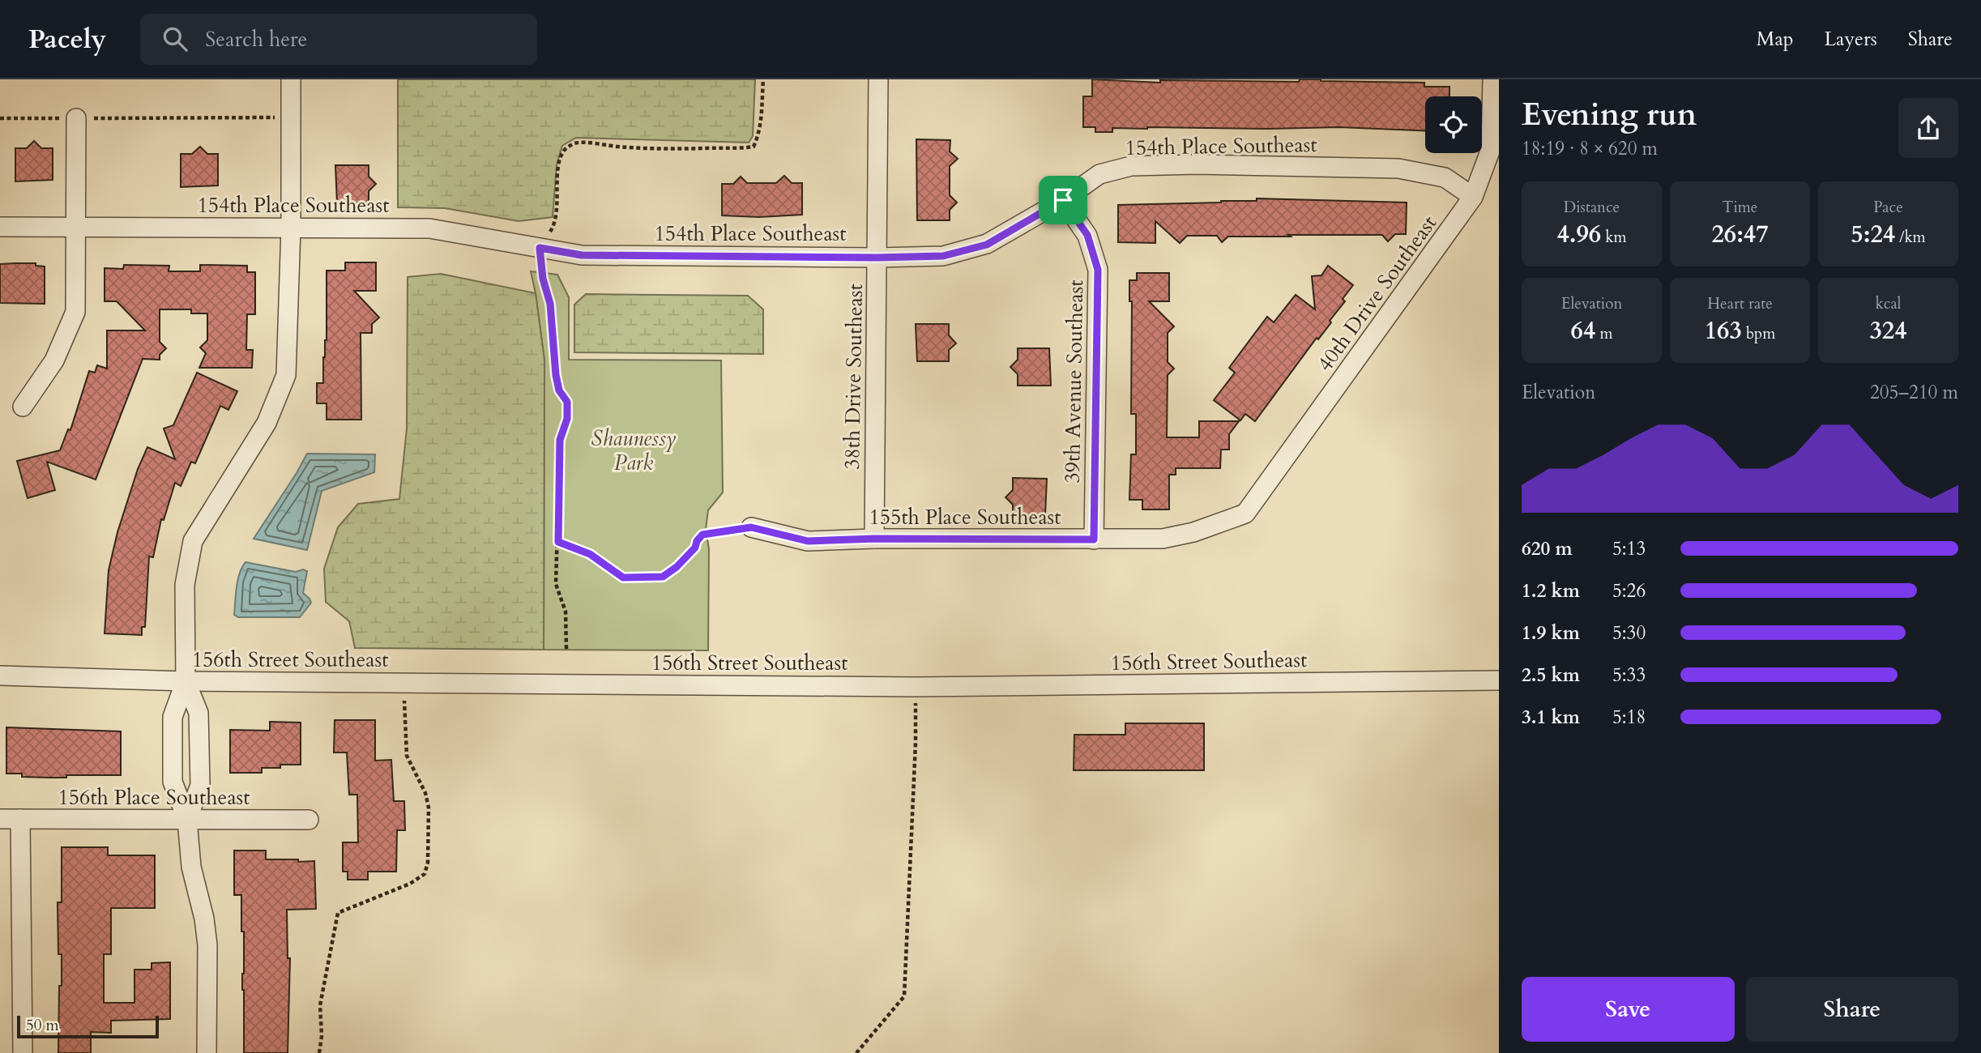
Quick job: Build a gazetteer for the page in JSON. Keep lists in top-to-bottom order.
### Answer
{
  "streets": {
    "street": [
      "154th Place Southeast",
      "40th Drive Southeast",
      "38th Drive Southeast",
      "39th Avenue Southeast",
      "155th Place Southeast",
      "156th Street Southeast",
      "156th Place Southeast"
    ]
  },
  "crossings": [
    ["154th Place Southeast", "40th Drive Southeast"],
    ["154th Place Southeast", "38th Drive Southeast"],
    ["154th Place Southeast", "39th Avenue Southeast"],
    ["40th Drive Southeast", "155th Place Southeast"],
    ["38th Drive Southeast", "155th Place Southeast"],
    ["39th Avenue Southeast", "155th Place Southeast"]
  ],
  "parks": ["Shaunessy Park"],
  "scale_bar": "50 m",
  "page": {
    "header": "Pacely",
    "search": "Search here",
    "nav": ["Map", "Layers", "Share"],
    "heading": ["Evening run", "18:19 · 8 × 620 m"],
    "stats": [
      ["Distance", "4.96 km"],
      ["Time", "26:47"],
      ["Pace", "5:24 /km"],
      ["Elevation", "64 m"],
      ["Heart rate", "163 bpm"],
      ["kcal", "324"]
    ],
    "chart": ["Elevation", "205–210 m"],
    "list": [
      {
        "name": "620 m",
        "note": "5:13"
      },
      {
        "name": "1.2 km",
        "note": "5:26"
      },
      {
        "name": "1.9 km",
        "note": "5:30"
      },
      {
        "name": "2.5 km",
        "note": "5:33"
      },
      {
        "name": "3.1 km",
        "note": "5:18"
      }
    ],
    "buttons": ["Save", "Share"],
    "scale": "50 m"
  }
}
